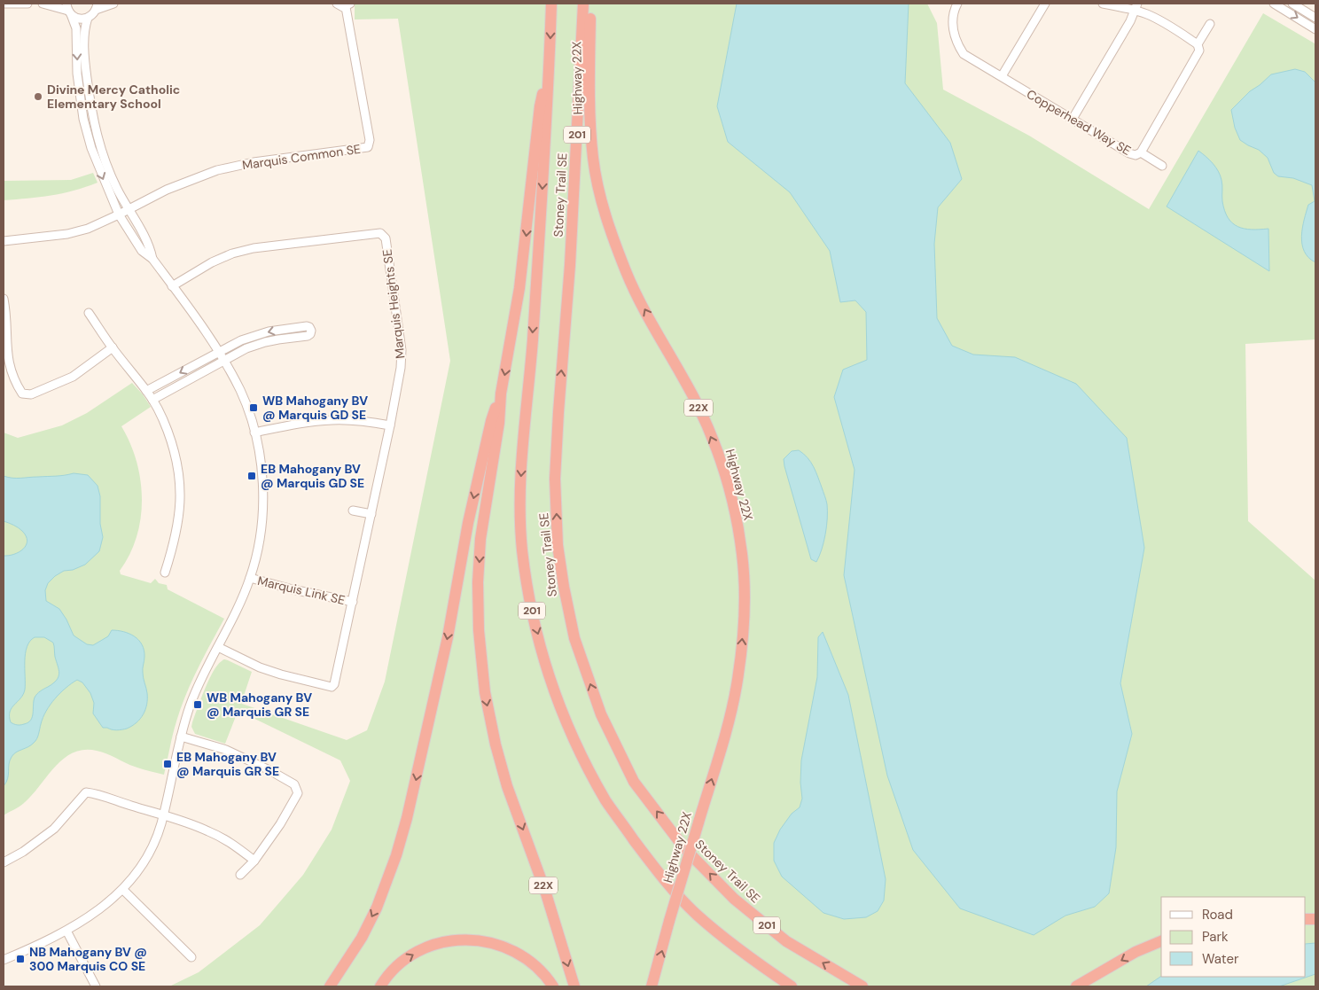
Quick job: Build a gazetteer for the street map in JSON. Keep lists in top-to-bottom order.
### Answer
{
  "streets": {
    "highway": [
      "Highway 22X",
      "201",
      "Stoney Trail SE",
      "22X"
    ],
    "street": [
      "Copperhead Way SE",
      "Marquis Common SE",
      "Marquis Heights SE",
      "Marquis Link SE"
    ]
  },
  "crossings": [
    ["Stoney Trail SE", "22X"],
    ["Marquis Heights SE", "Marquis Link SE"]
  ],
  "one_way": ["Highway 22X"],
  "places": {
    "other": ["Divine Mercy Catholic Elementary School"],
    "transit": [
      "WB Mahogany BV @ Marquis GD SE",
      "EB Mahogany BV @ Marquis GD SE",
      "WB Mahogany BV @ Marquis GR SE",
      "EB Mahogany BV @ Marquis GR SE",
      "NB Mahogany BV @ 300 Marquis CO SE"
    ]
  },
  "legend": ["Road", "Park", "Water"]
}
